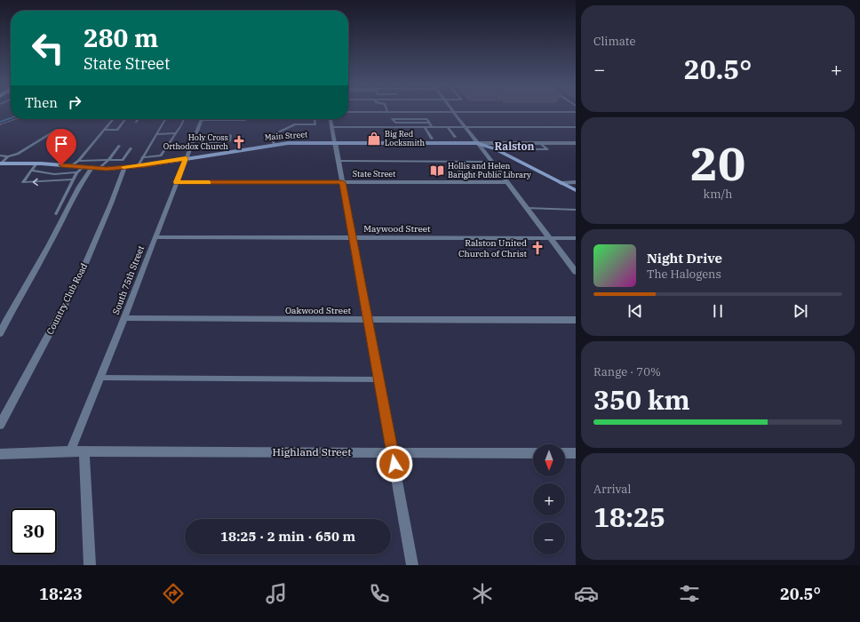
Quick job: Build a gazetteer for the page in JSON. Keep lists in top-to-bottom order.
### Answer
{
  "streets": {
    "main road": ["Main Street"],
    "street": [
      "State Street",
      "Maywood Street",
      "South 75th Street",
      "Country Club Road",
      "Oakwood Street",
      "Highland Street"
    ]
  },
  "crossings": [
    ["Main Street", "South 75th Street"],
    ["Main Street", "Country Club Road"],
    ["State Street", "South 75th Street"],
    ["Maywood Street", "South 75th Street"],
    ["South 75th Street", "Oakwood Street"]
  ],
  "districts": ["Ralston"],
  "places": {
    "shop": ["Big Red Locksmith"],
    "church": ["Holy Cross Orthodox Church", "Ralston United Church of Christ"],
    "library": ["Hollis and Helen Baright Public Library"]
  },
  "north": "bottom",
  "page": {
    "tile": [
      "Climate",
      ["20", "km/h"],
      ["Range · 70%", "350 km"],
      ["Arrival", "18:25"]
    ],
    "turn": ["280 m", "State Street"],
    "heat": ["−", "20.5°", "+"],
    "then": "Then",
    "song": ["Night Drive", "The Halogens"],
    "map_buttons": ["+", "−"],
    "limit": "30",
    "trip": "18:25 · 2 min · 650 m",
    "tabs": ["18:23", "20.5°"]
  }
}
